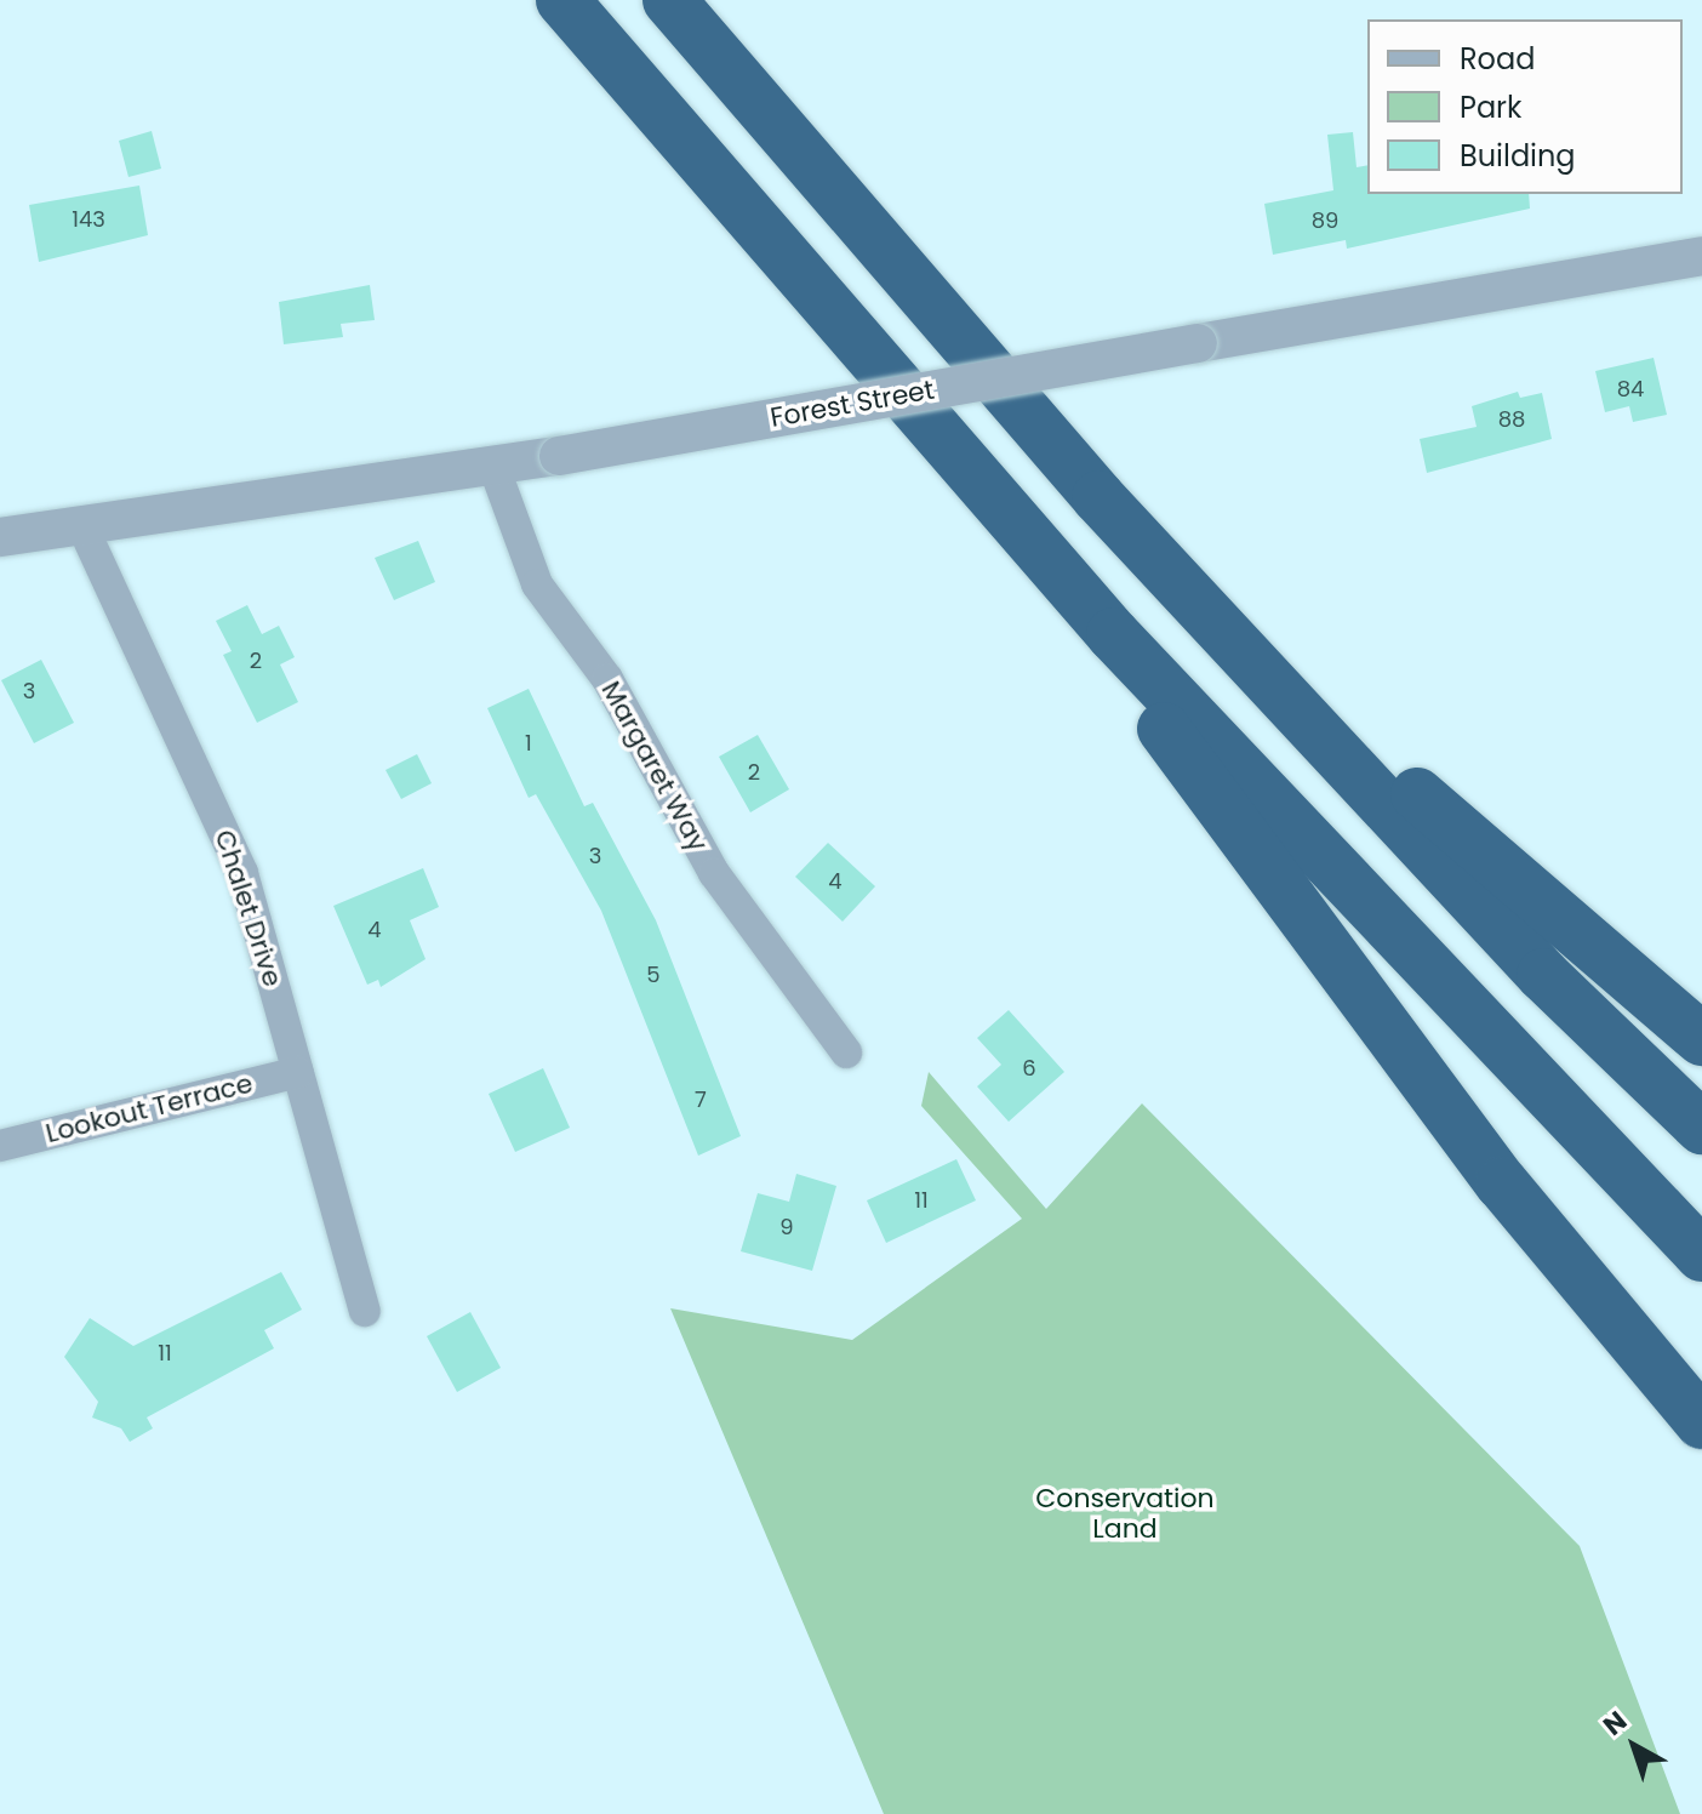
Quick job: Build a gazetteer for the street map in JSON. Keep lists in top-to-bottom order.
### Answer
{
  "streets": {
    "street": [
      "Forest Street",
      "Margaret Way",
      "Chalet Drive",
      "Lookout Terrace"
    ]
  },
  "crossings": [
    ["Forest Street", "Margaret Way"],
    ["Forest Street", "Chalet Drive"],
    ["Chalet Drive", "Lookout Terrace"]
  ],
  "parks": ["Conservation Land"],
  "house_numbers": [
    "143",
    "89",
    "84",
    "88",
    "2",
    "3",
    "1",
    "2",
    "3",
    "4",
    "4",
    "5",
    "6",
    "7",
    "11",
    "9",
    "11"
  ],
  "legend": ["Road", "Park", "Building"],
  "north": "top left"
}
